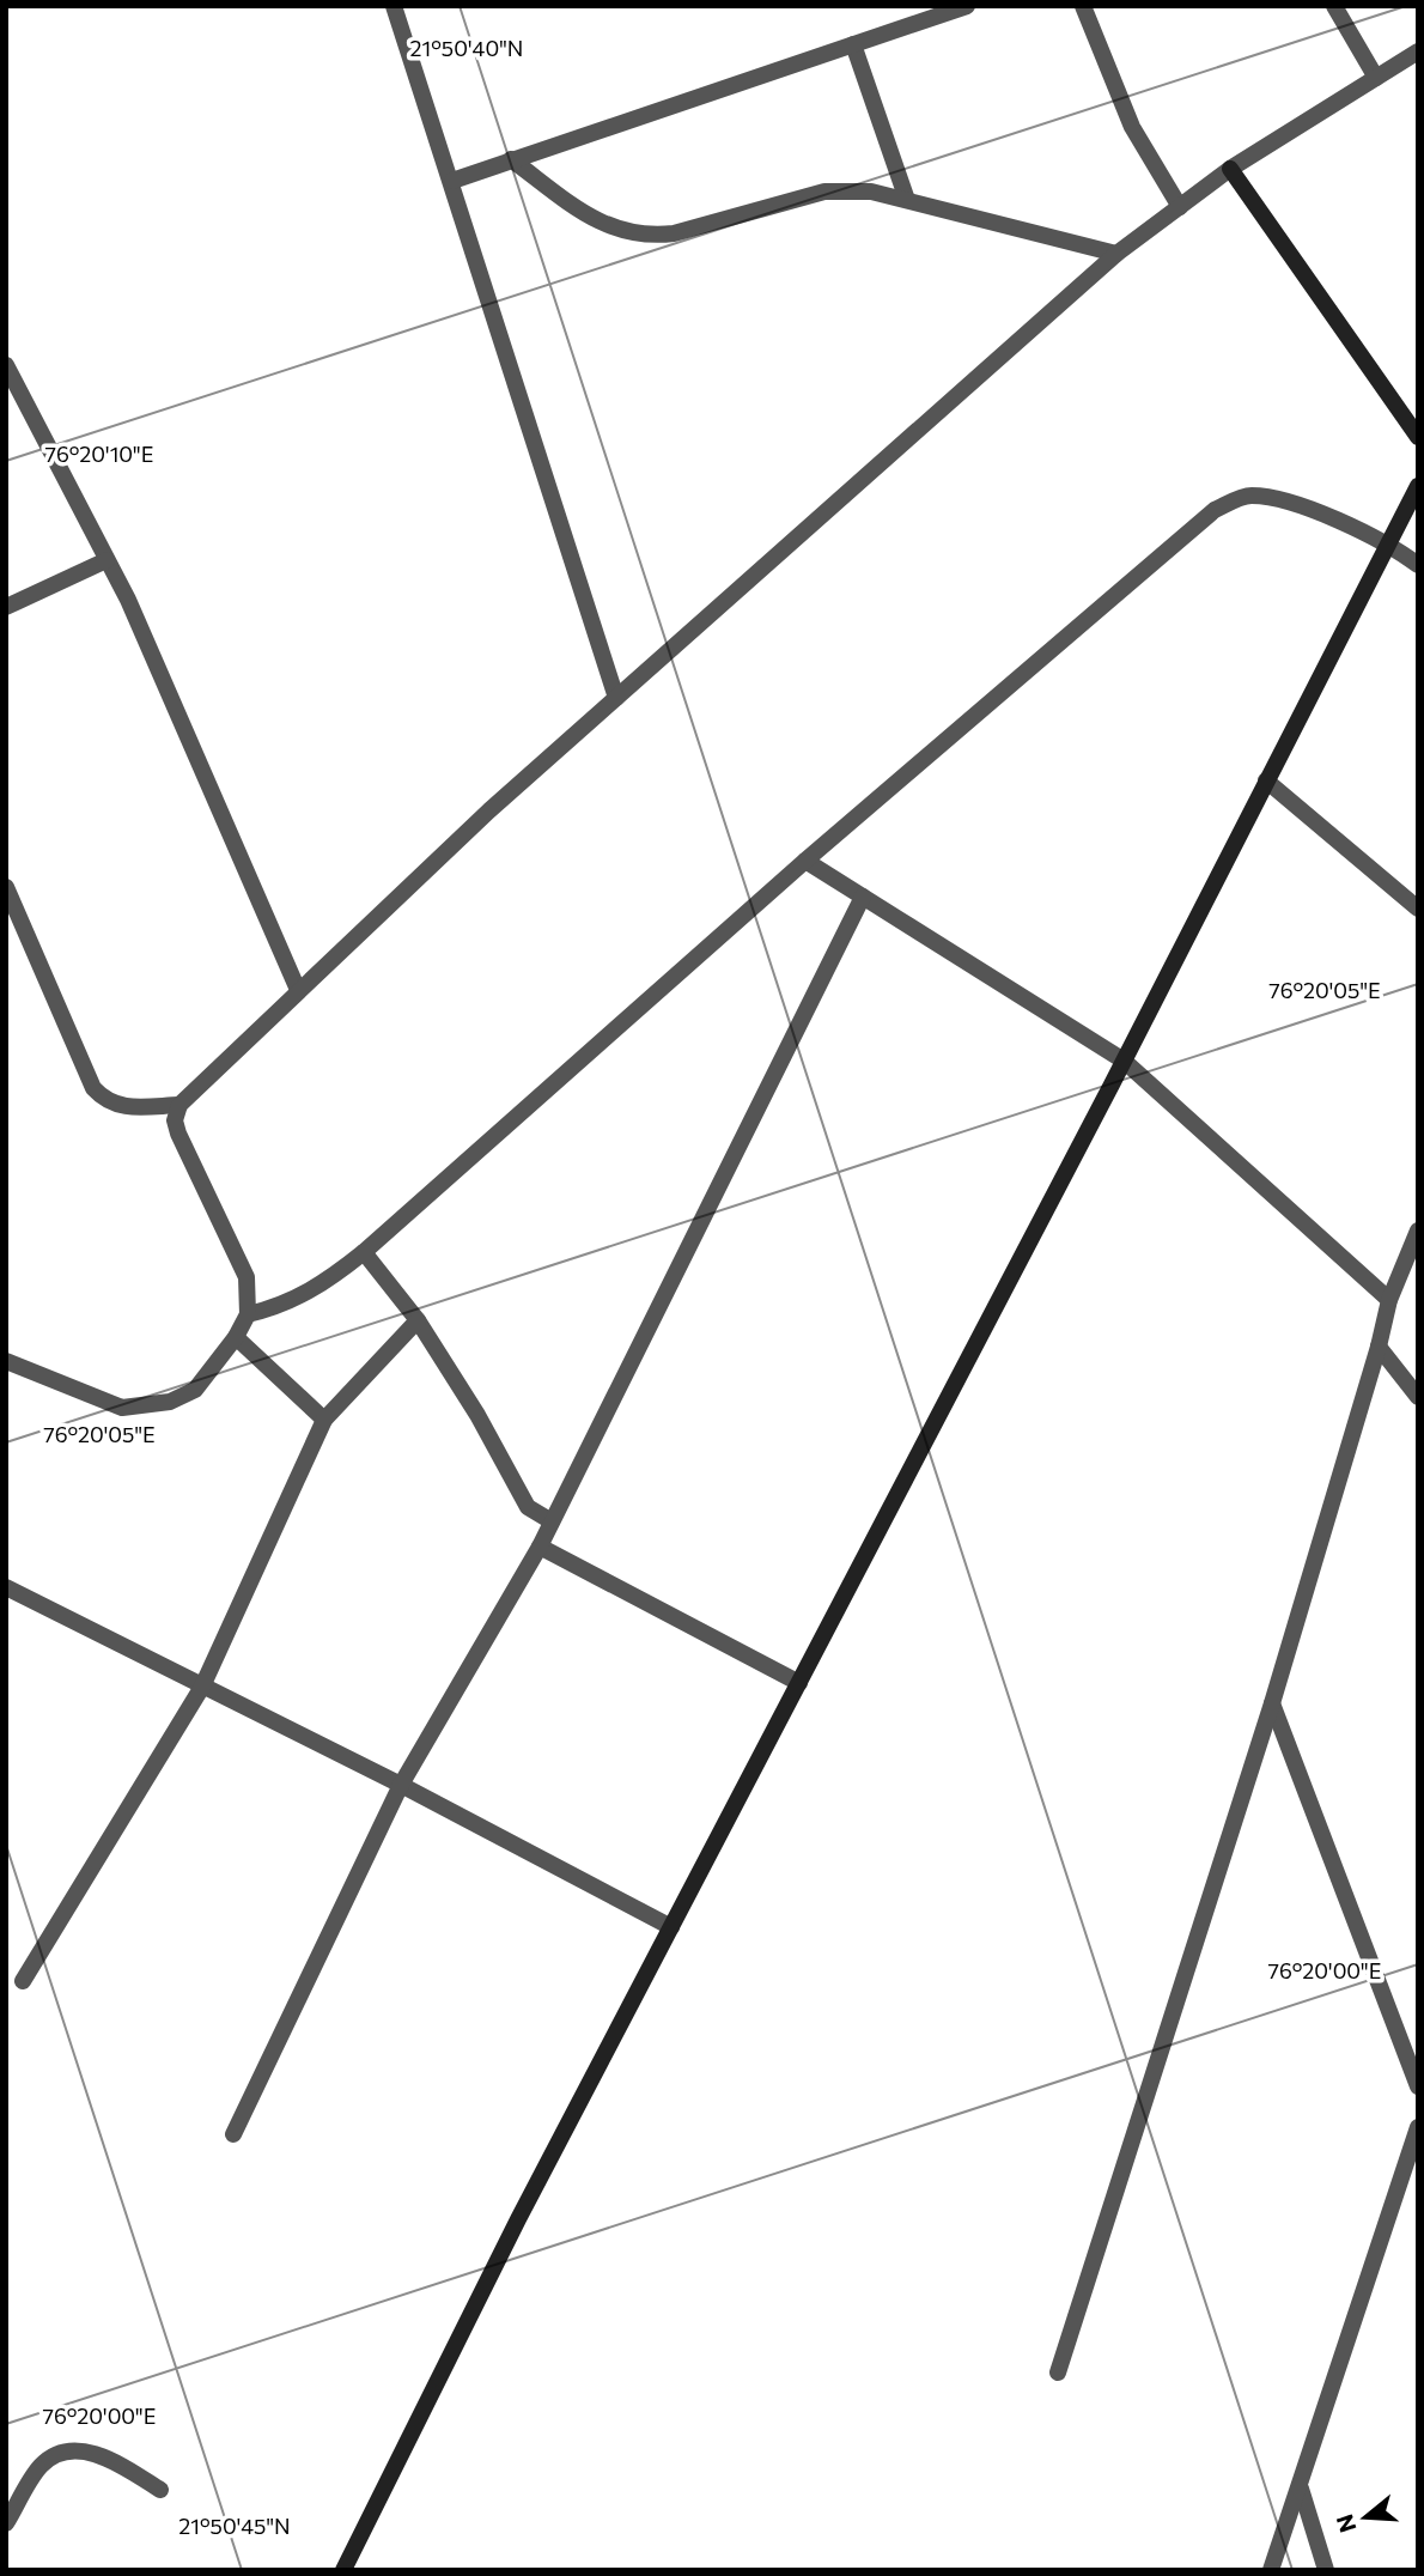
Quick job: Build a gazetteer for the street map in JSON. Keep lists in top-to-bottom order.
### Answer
{
  "north": "left",
  "coordinates": [
    "21°50'40\"N",
    "76°20'10\"E",
    "76°20'05\"E",
    "76°20'00\"E",
    "21°50'45\"N"
  ]
}
